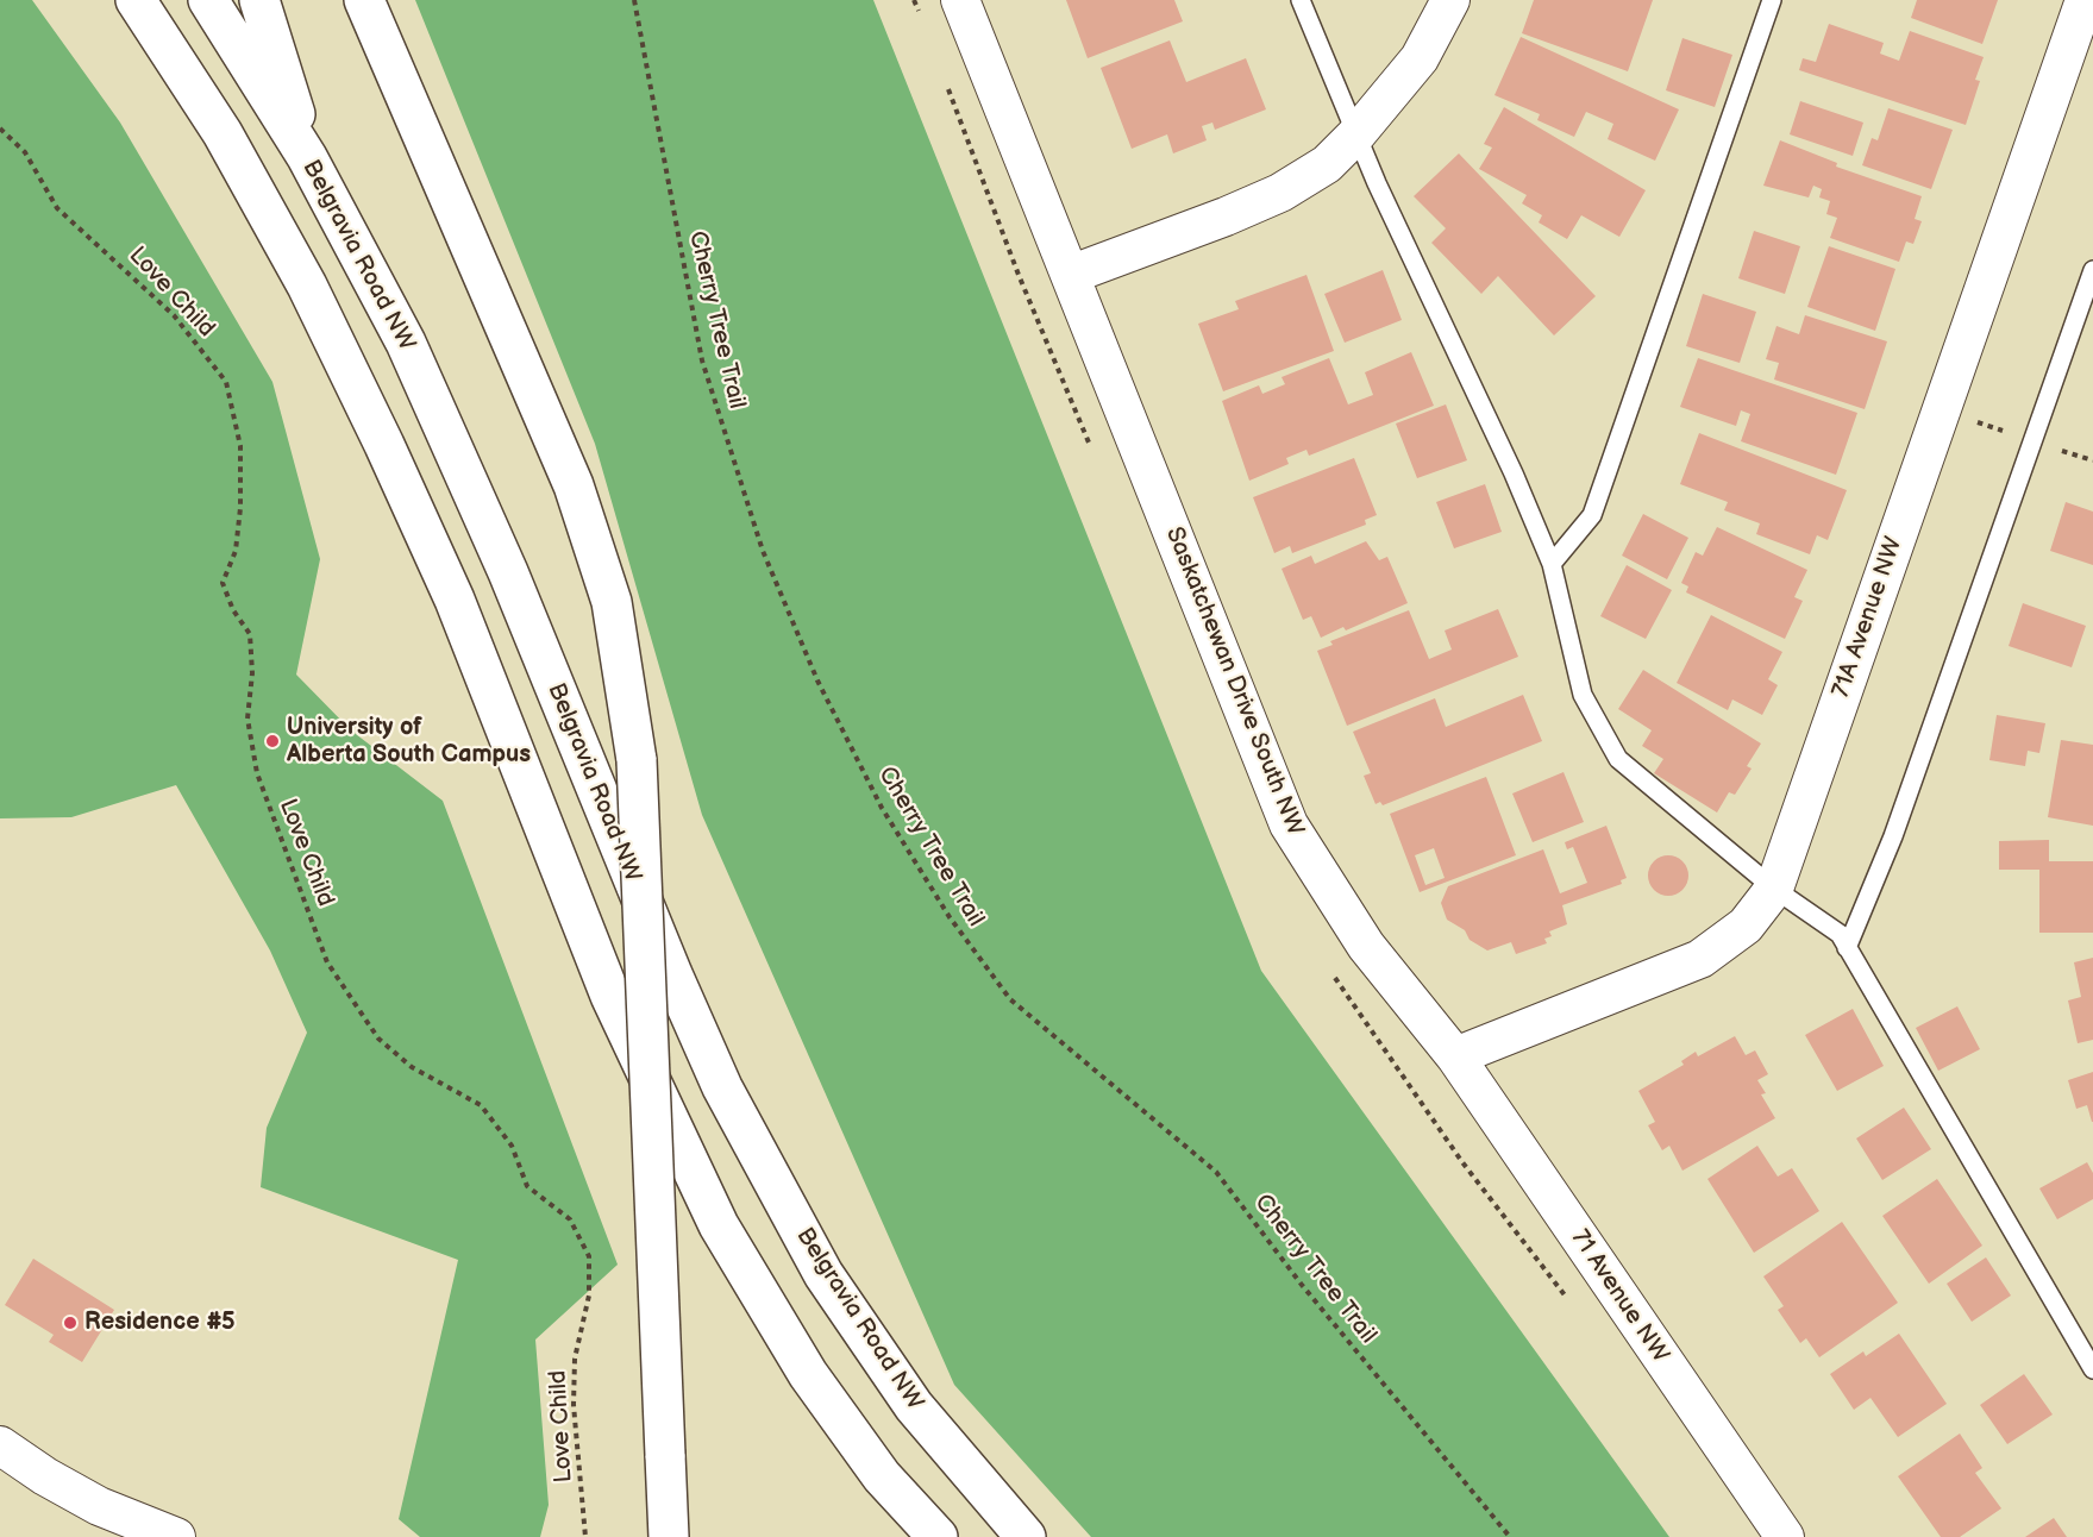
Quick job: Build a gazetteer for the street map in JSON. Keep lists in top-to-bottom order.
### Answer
{
  "streets": {
    "main road": ["Belgravia Road NW"],
    "street": ["71A Avenue NW", "Saskatchewan Drive South NW", "71 Avenue NW"],
    "path": ["Love Child", "Cherry Tree Trail"]
  },
  "crossings": [
    ["71A Avenue NW", "Saskatchewan Drive South NW"],
    ["71A Avenue NW", "71 Avenue NW"],
    ["Saskatchewan Drive South NW", "71 Avenue NW"]
  ],
  "places": ["University of Alberta South Campus", "Residence #5"]
}
